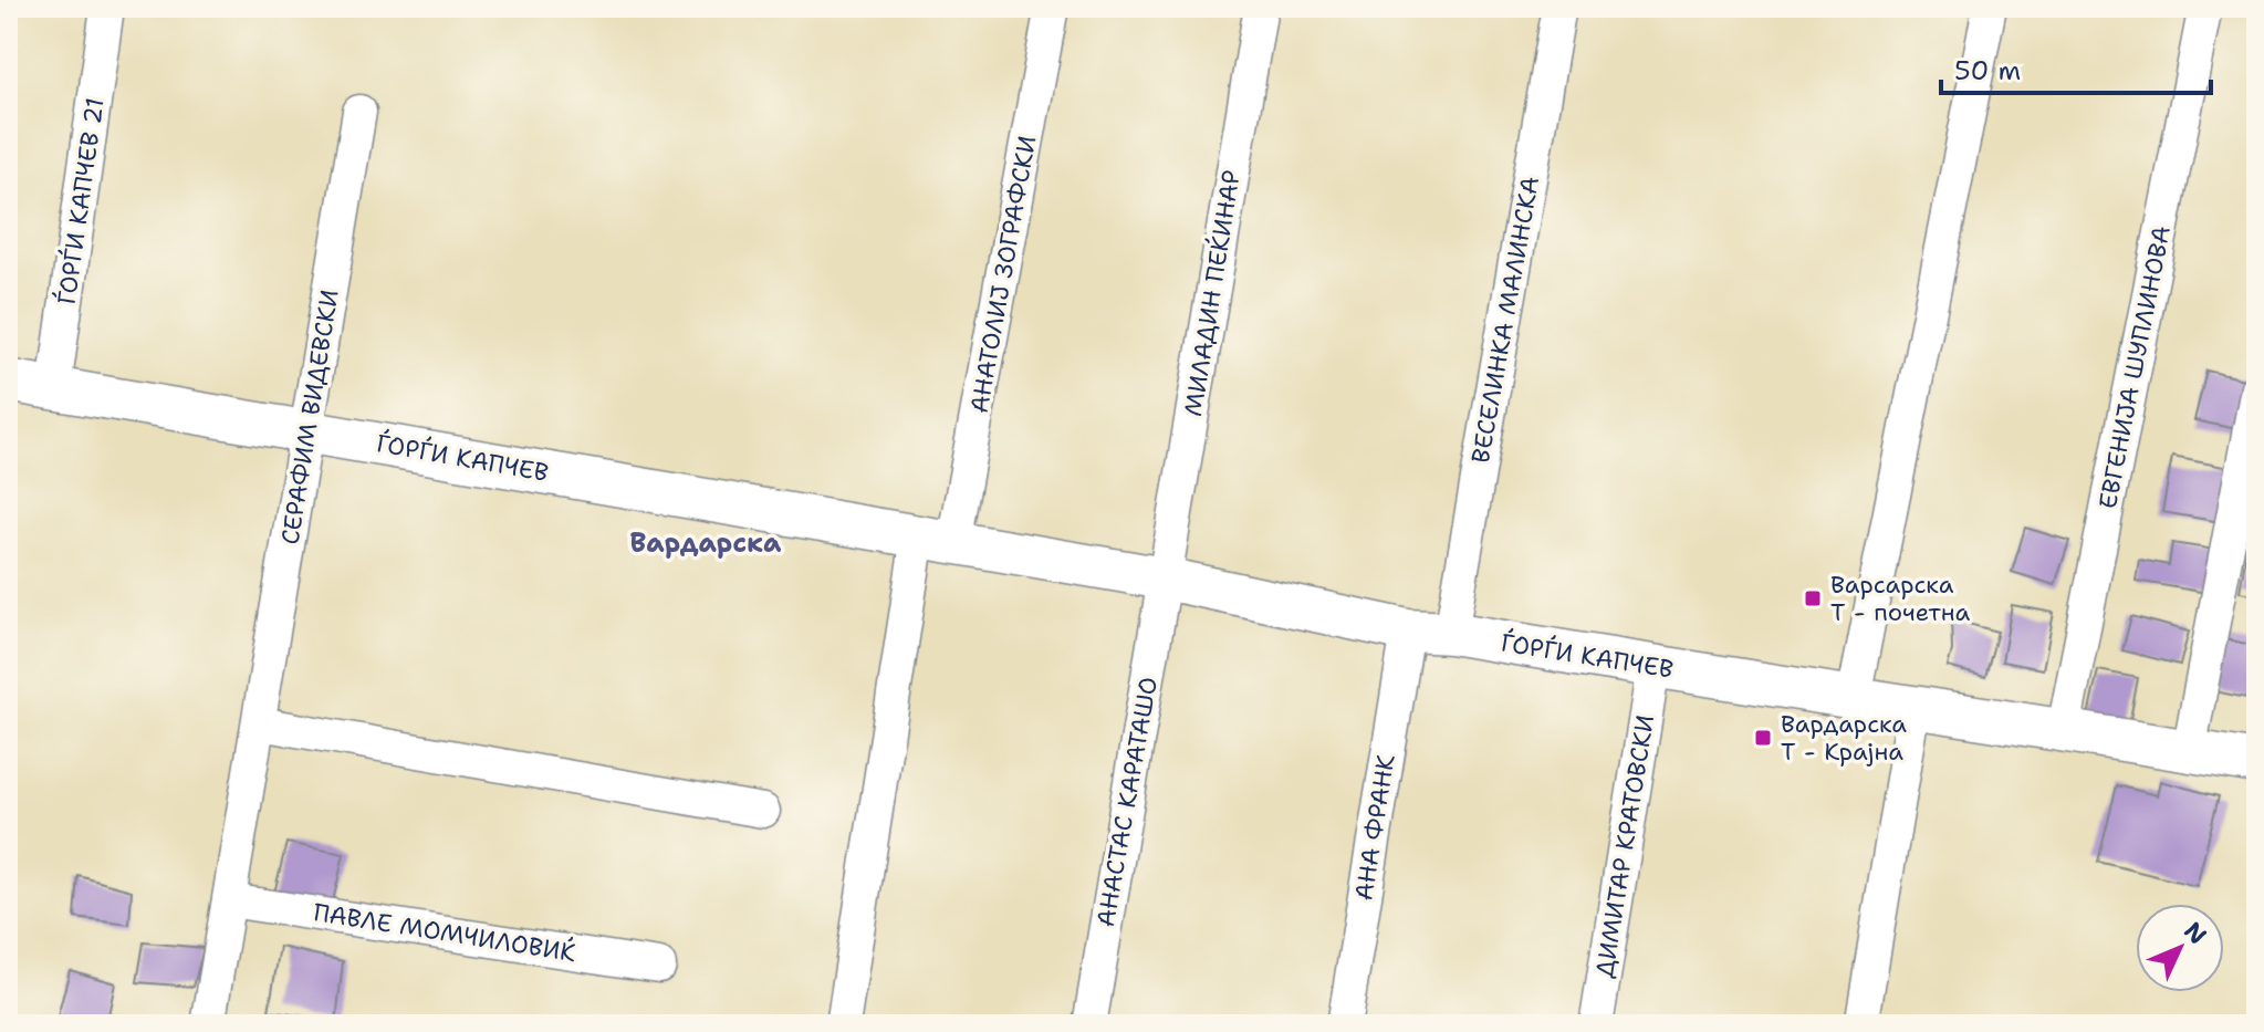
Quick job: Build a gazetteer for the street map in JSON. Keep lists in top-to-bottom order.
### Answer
{
  "streets": {
    "street": [
      "ЃОРЃИ КАПЧЕВ 21",
      "АНАТОЛИЈ ЗОГРАФСКИ",
      "МИЛАДИН ПЕЌИНАР",
      "ВЕСЕЛИНКА МАЛИНСКА",
      "ЕВГЕНИЈА ШУПЛИНОВА",
      "СЕРАФИМ ВИДЕВСКИ",
      "ЃОРЃИ КАПЧЕВ",
      "АНАСТАС КАРАТАШО",
      "АНА ФРАНК",
      "ДИМИТАР КРАТОВСКИ",
      "ПАВЛЕ МОМЧИЛОВИЌ"
    ]
  },
  "crossings": [
    ["ЃОРЃИ КАПЧЕВ 21", "ЃОРЃИ КАПЧЕВ"],
    ["АНАТОЛИЈ ЗОГРАФСКИ", "ЃОРЃИ КАПЧЕВ"],
    ["МИЛАДИН ПЕЌИНАР", "ЃОРЃИ КАПЧЕВ"],
    ["МИЛАДИН ПЕЌИНАР", "АНАСТАС КАРАТАШО"],
    ["ВЕСЕЛИНКА МАЛИНСКА", "ЃОРЃИ КАПЧЕВ"],
    ["ЕВГЕНИЈА ШУПЛИНОВА", "ЃОРЃИ КАПЧЕВ"],
    ["СЕРАФИМ ВИДЕВСКИ", "ЃОРЃИ КАПЧЕВ"],
    ["СЕРАФИМ ВИДЕВСКИ", "ПАВЛЕ МОМЧИЛОВИЌ"],
    ["ЃОРЃИ КАПЧЕВ", "АНАСТАС КАРАТАШО"],
    ["ЃОРЃИ КАПЧЕВ", "АНА ФРАНК"],
    ["ЃОРЃИ КАПЧЕВ", "ДИМИТАР КРАТОВСКИ"]
  ],
  "districts": ["Вардарска"],
  "places": {
    "transit": ["Варсарска Т - почетна", "Вардарска Т - Крајна"]
  },
  "scale_bar": "50 m",
  "north": "top right"
}
